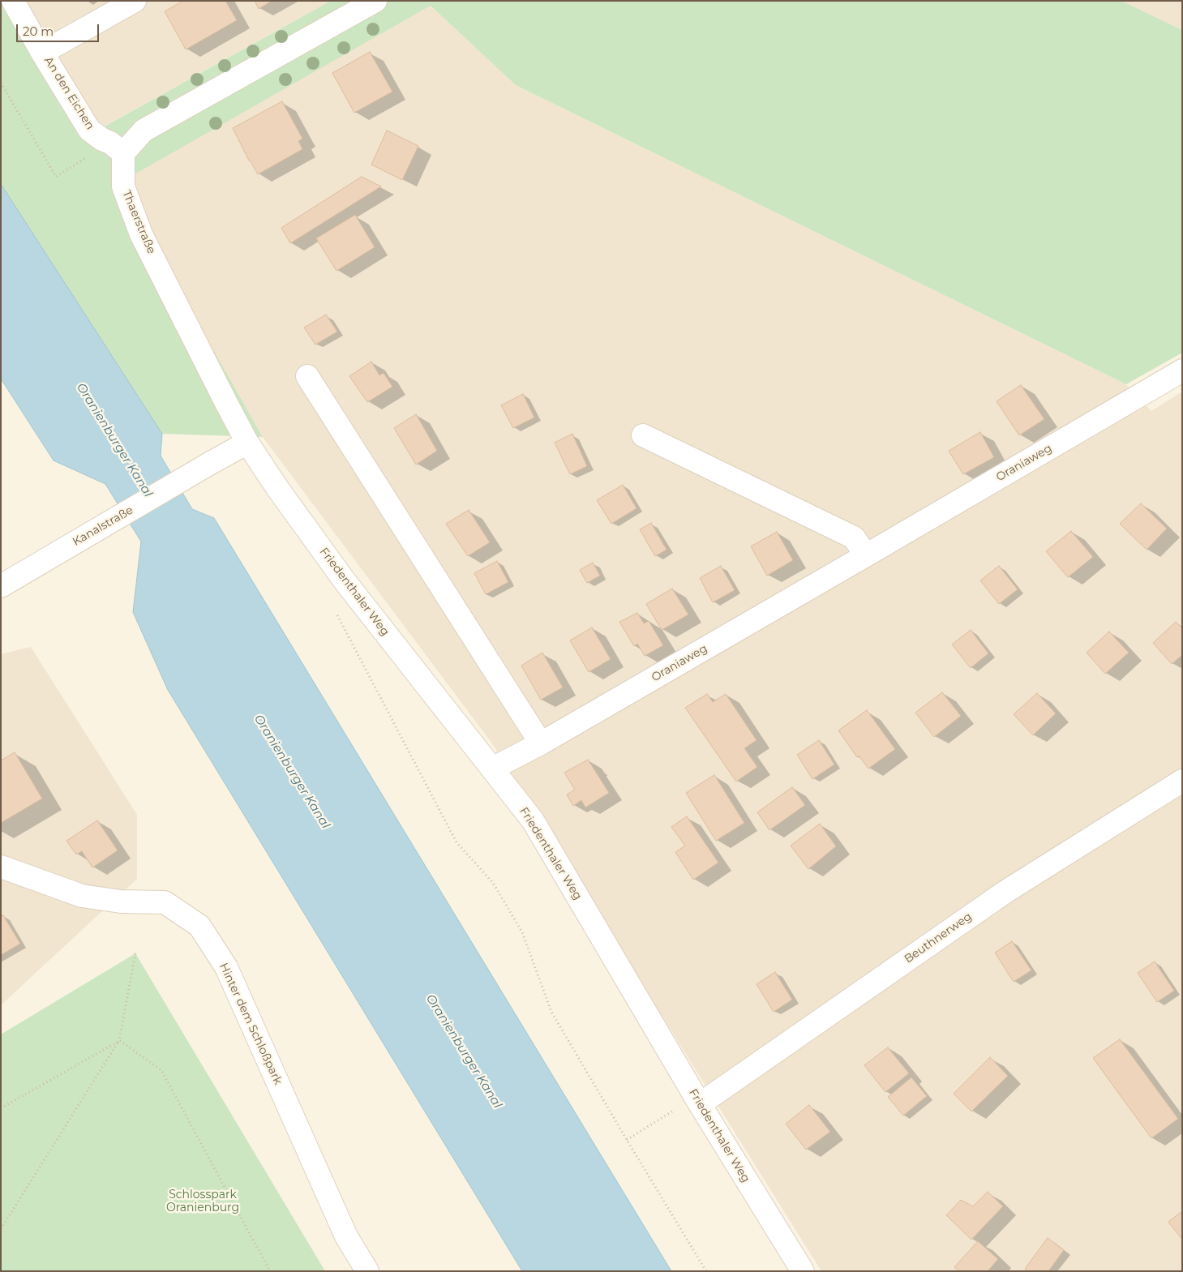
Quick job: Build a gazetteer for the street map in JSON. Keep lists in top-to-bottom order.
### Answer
{
  "streets": {
    "street": [
      "An den Eichen",
      "Thaerstraße",
      "Oraniaweg",
      "Kanalstraße",
      "Friedenthaler Weg",
      "Beuthnerweg",
      "Hinter dem Schloßpark"
    ]
  },
  "crossings": [
    ["An den Eichen", "Thaerstraße"],
    ["Thaerstraße", "Kanalstraße"],
    ["Thaerstraße", "Friedenthaler Weg"],
    ["Oraniaweg", "Friedenthaler Weg"],
    ["Kanalstraße", "Friedenthaler Weg"],
    ["Friedenthaler Weg", "Beuthnerweg"]
  ],
  "water": ["Oranienburger Kanal"],
  "parks": ["Schlosspark Oranienburg"],
  "scale_bar": "20 m"
}
